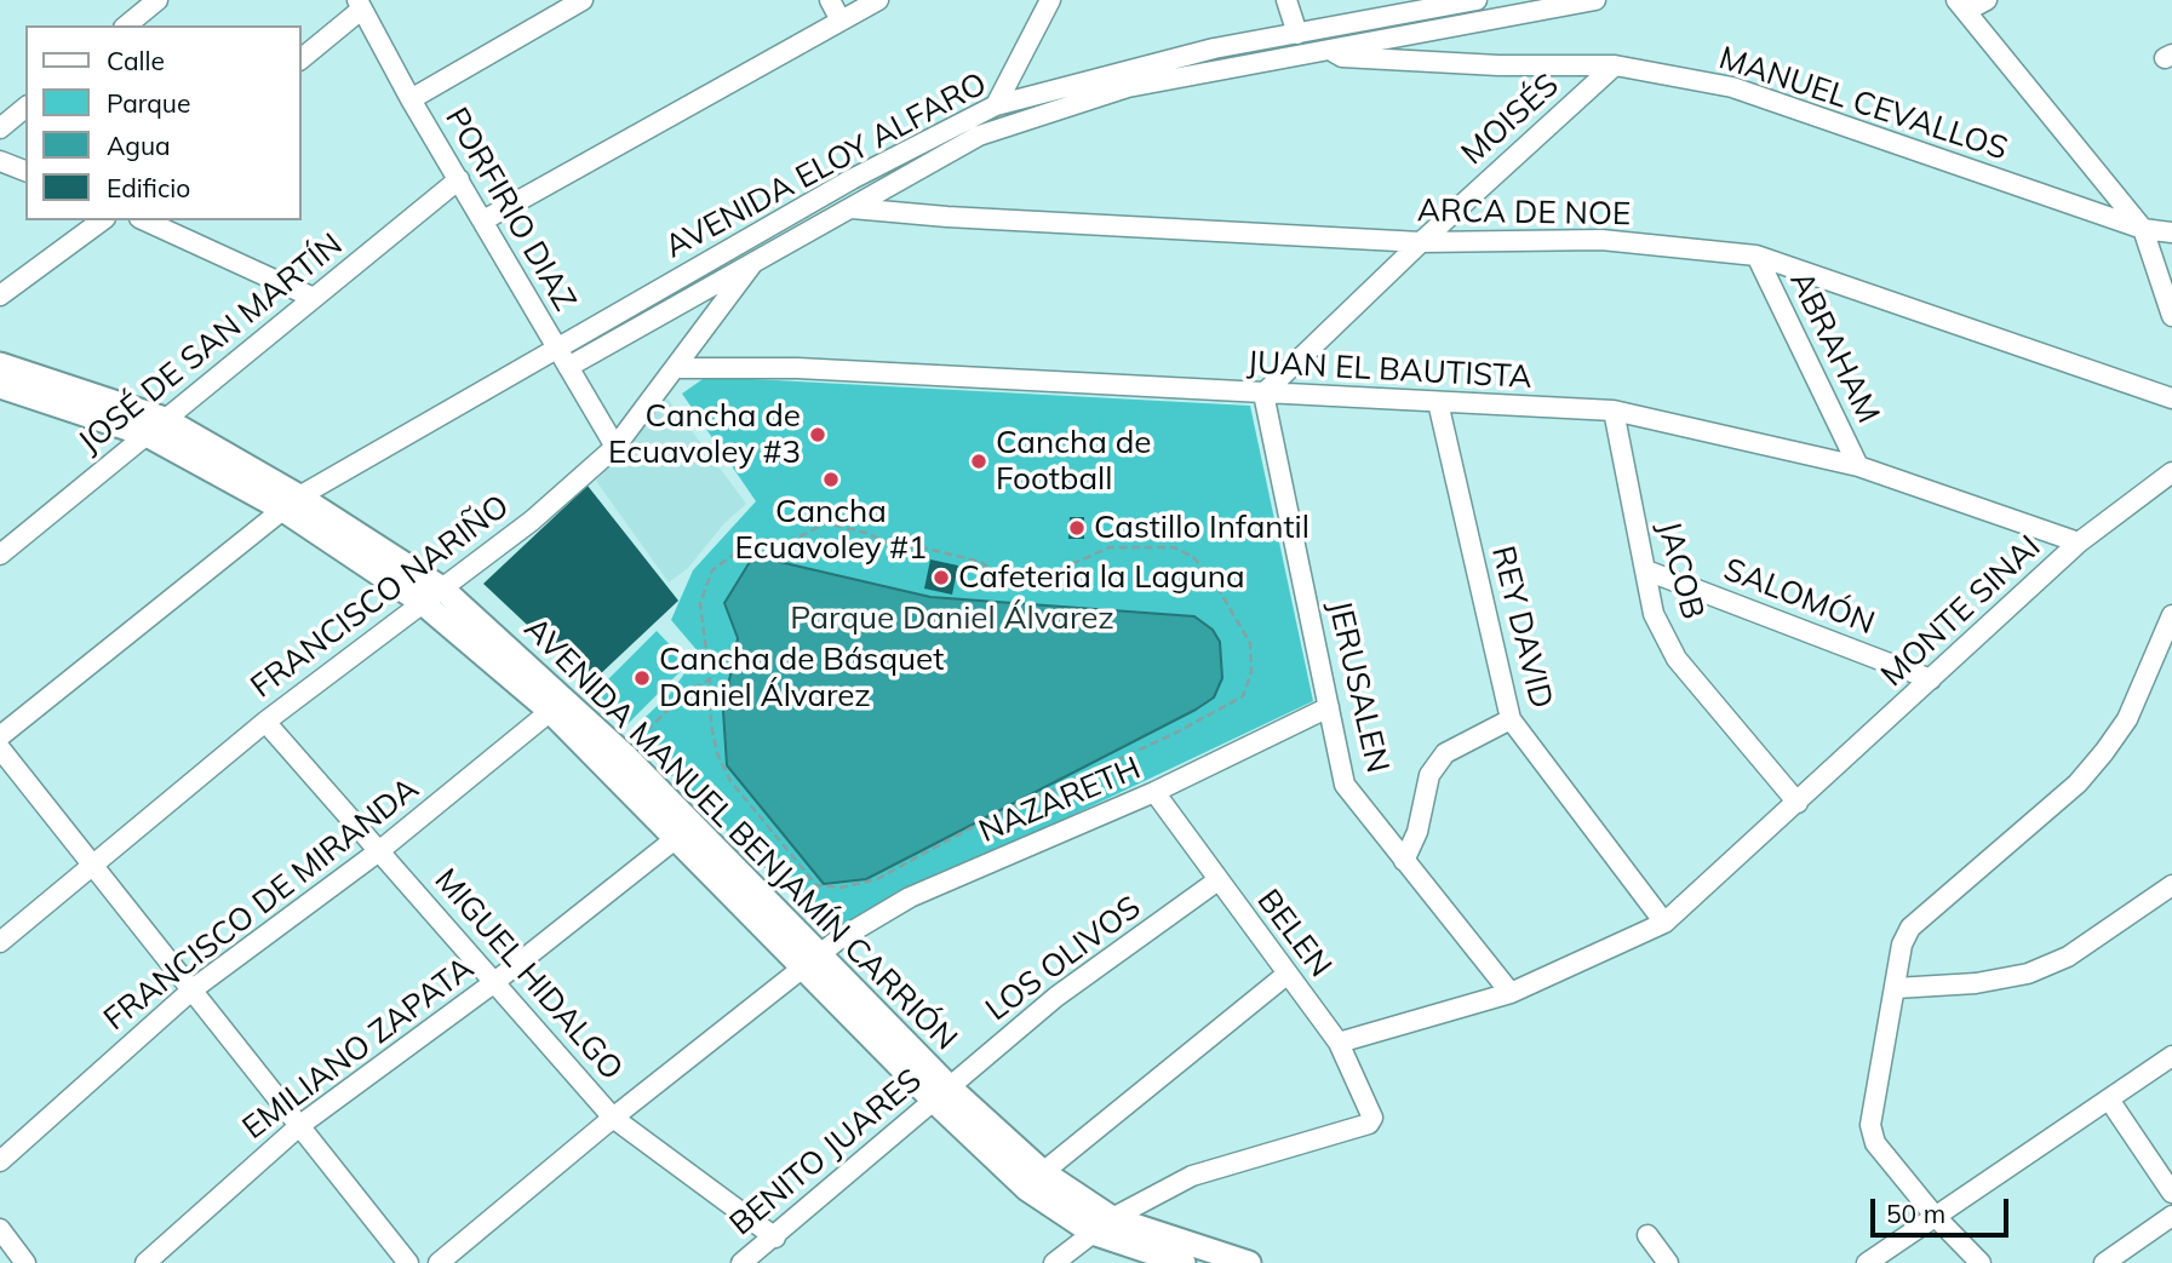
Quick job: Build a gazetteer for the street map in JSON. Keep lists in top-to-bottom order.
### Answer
{
  "streets": {
    "main road": ["AVENIDA MANUEL BENJAMÍN CARRIÓN"],
    "street": [
      "MANUEL CEVALLOS",
      "MOISÉS",
      "AVENIDA ELOY ALFARO",
      "PORFIRIO DIAZ",
      "ARCA DE NOE",
      "JOSÉ DE SAN MARTÍN",
      "ABRAHAM",
      "JUAN EL BAUTISTA",
      "JACOB",
      "FRANCISCO NARIÑO",
      "SALOMÓN",
      "MONTE SINAI",
      "REY DAVID",
      "JERUSALEN",
      "NAZARETH",
      "FRANCISCO DE MIRANDA",
      "BELEN",
      "LOS OLIVOS",
      "MIGUEL HIDALGO",
      "EMILIANO ZAPATA",
      "BENITO JUARES"
    ]
  },
  "crossings": [
    ["MANUEL CEVALLOS", "MOISÉS"],
    ["MANUEL CEVALLOS", "AVENIDA ELOY ALFARO"],
    ["MOISÉS", "ARCA DE NOE"],
    ["MOISÉS", "JUAN EL BAUTISTA"],
    ["MOISÉS", "JERUSALEN"],
    ["AVENIDA ELOY ALFARO", "PORFIRIO DIAZ"],
    ["AVENIDA ELOY ALFARO", "ARCA DE NOE"],
    ["AVENIDA ELOY ALFARO", "FRANCISCO NARIÑO"],
    ["AVENIDA ELOY ALFARO", "AVENIDA MANUEL BENJAMÍN CARRIÓN"],
    ["PORFIRIO DIAZ", "JOSÉ DE SAN MARTÍN"],
    ["PORFIRIO DIAZ", "FRANCISCO NARIÑO"],
    ["ARCA DE NOE", "ABRAHAM"],
    ["JOSÉ DE SAN MARTÍN", "AVENIDA MANUEL BENJAMÍN CARRIÓN"],
    ["ABRAHAM", "JUAN EL BAUTISTA"],
    ["JUAN EL BAUTISTA", "JACOB"],
    ["JUAN EL BAUTISTA", "FRANCISCO NARIÑO"],
    ["JUAN EL BAUTISTA", "MONTE SINAI"],
    ["JUAN EL BAUTISTA", "REY DAVID"],
    ["JUAN EL BAUTISTA", "JERUSALEN"],
    ["JACOB", "SALOMÓN"],
    ["JACOB", "MONTE SINAI"],
    ["FRANCISCO NARIÑO", "AVENIDA MANUEL BENJAMÍN CARRIÓN"],
    ["FRANCISCO NARIÑO", "MIGUEL HIDALGO"],
    ["SALOMÓN", "MONTE SINAI"],
    ["MONTE SINAI", "REY DAVID"],
    ["MONTE SINAI", "JERUSALEN"],
    ["MONTE SINAI", "BELEN"],
    ["JERUSALEN", "NAZARETH"],
    ["NAZARETH", "AVENIDA MANUEL BENJAMÍN CARRIÓN"],
    ["NAZARETH", "BELEN"],
    ["NAZARETH", "MIGUEL HIDALGO"],
    ["AVENIDA MANUEL BENJAMÍN CARRIÓN", "FRANCISCO DE MIRANDA"],
    ["AVENIDA MANUEL BENJAMÍN CARRIÓN", "BELEN"],
    ["AVENIDA MANUEL BENJAMÍN CARRIÓN", "LOS OLIVOS"],
    ["AVENIDA MANUEL BENJAMÍN CARRIÓN", "EMILIANO ZAPATA"],
    ["AVENIDA MANUEL BENJAMÍN CARRIÓN", "BENITO JUARES"],
    ["FRANCISCO DE MIRANDA", "MIGUEL HIDALGO"],
    ["BELEN", "LOS OLIVOS"],
    ["LOS OLIVOS", "BENITO JUARES"],
    ["MIGUEL HIDALGO", "EMILIANO ZAPATA"],
    ["MIGUEL HIDALGO", "BENITO JUARES"]
  ],
  "parks": ["Parque Daniel Álvarez"],
  "places": [
    "Cancha de Ecuavoley #3",
    "Cancha de Football",
    "Cancha Ecuavoley #1",
    "Castillo Infantil",
    "Cafeteria la Laguna",
    "Cancha de Básquet Daniel Álvarez"
  ],
  "legend": [
    "Calle",
    "Parque",
    "Agua",
    "Edificio"
  ],
  "scale_bar": "50 m"
}
